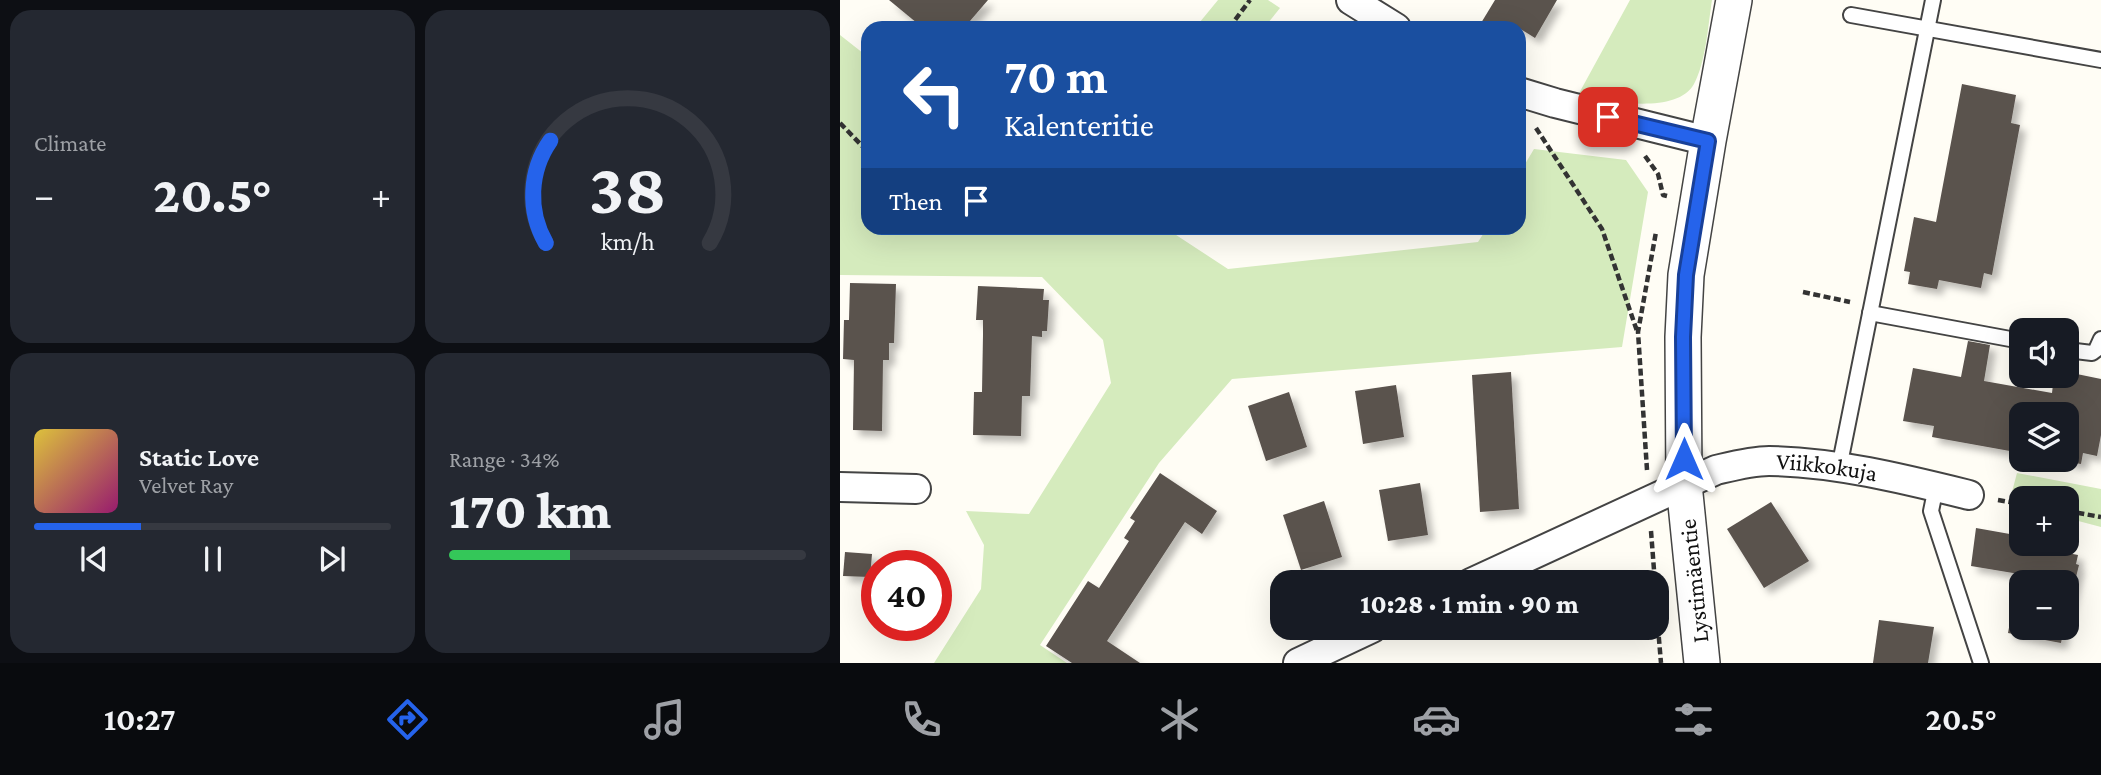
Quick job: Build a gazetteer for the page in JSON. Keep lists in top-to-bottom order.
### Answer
{
  "streets": {
    "street": ["Viikkokuja", "Lystimäentie"]
  },
  "crossings": [
    ["Viikkokuja", "Lystimäentie"]
  ],
  "page": {
    "tile": [
      "Climate",
      ["Range · 34%", "170 km"]
    ],
    "turn": ["70 m", "Kalenteritie"],
    "heat": ["−", "20.5°", "+"],
    "then": "Then",
    "map_buttons": ["+", "−"],
    "song": ["Static Love", "Velvet Ray"],
    "limit": "40",
    "trip": "10:28 · 1 min · 90 m",
    "tabs": ["10:27", "20.5°"],
    "gauge": ["38", "km/h"]
  }
}
